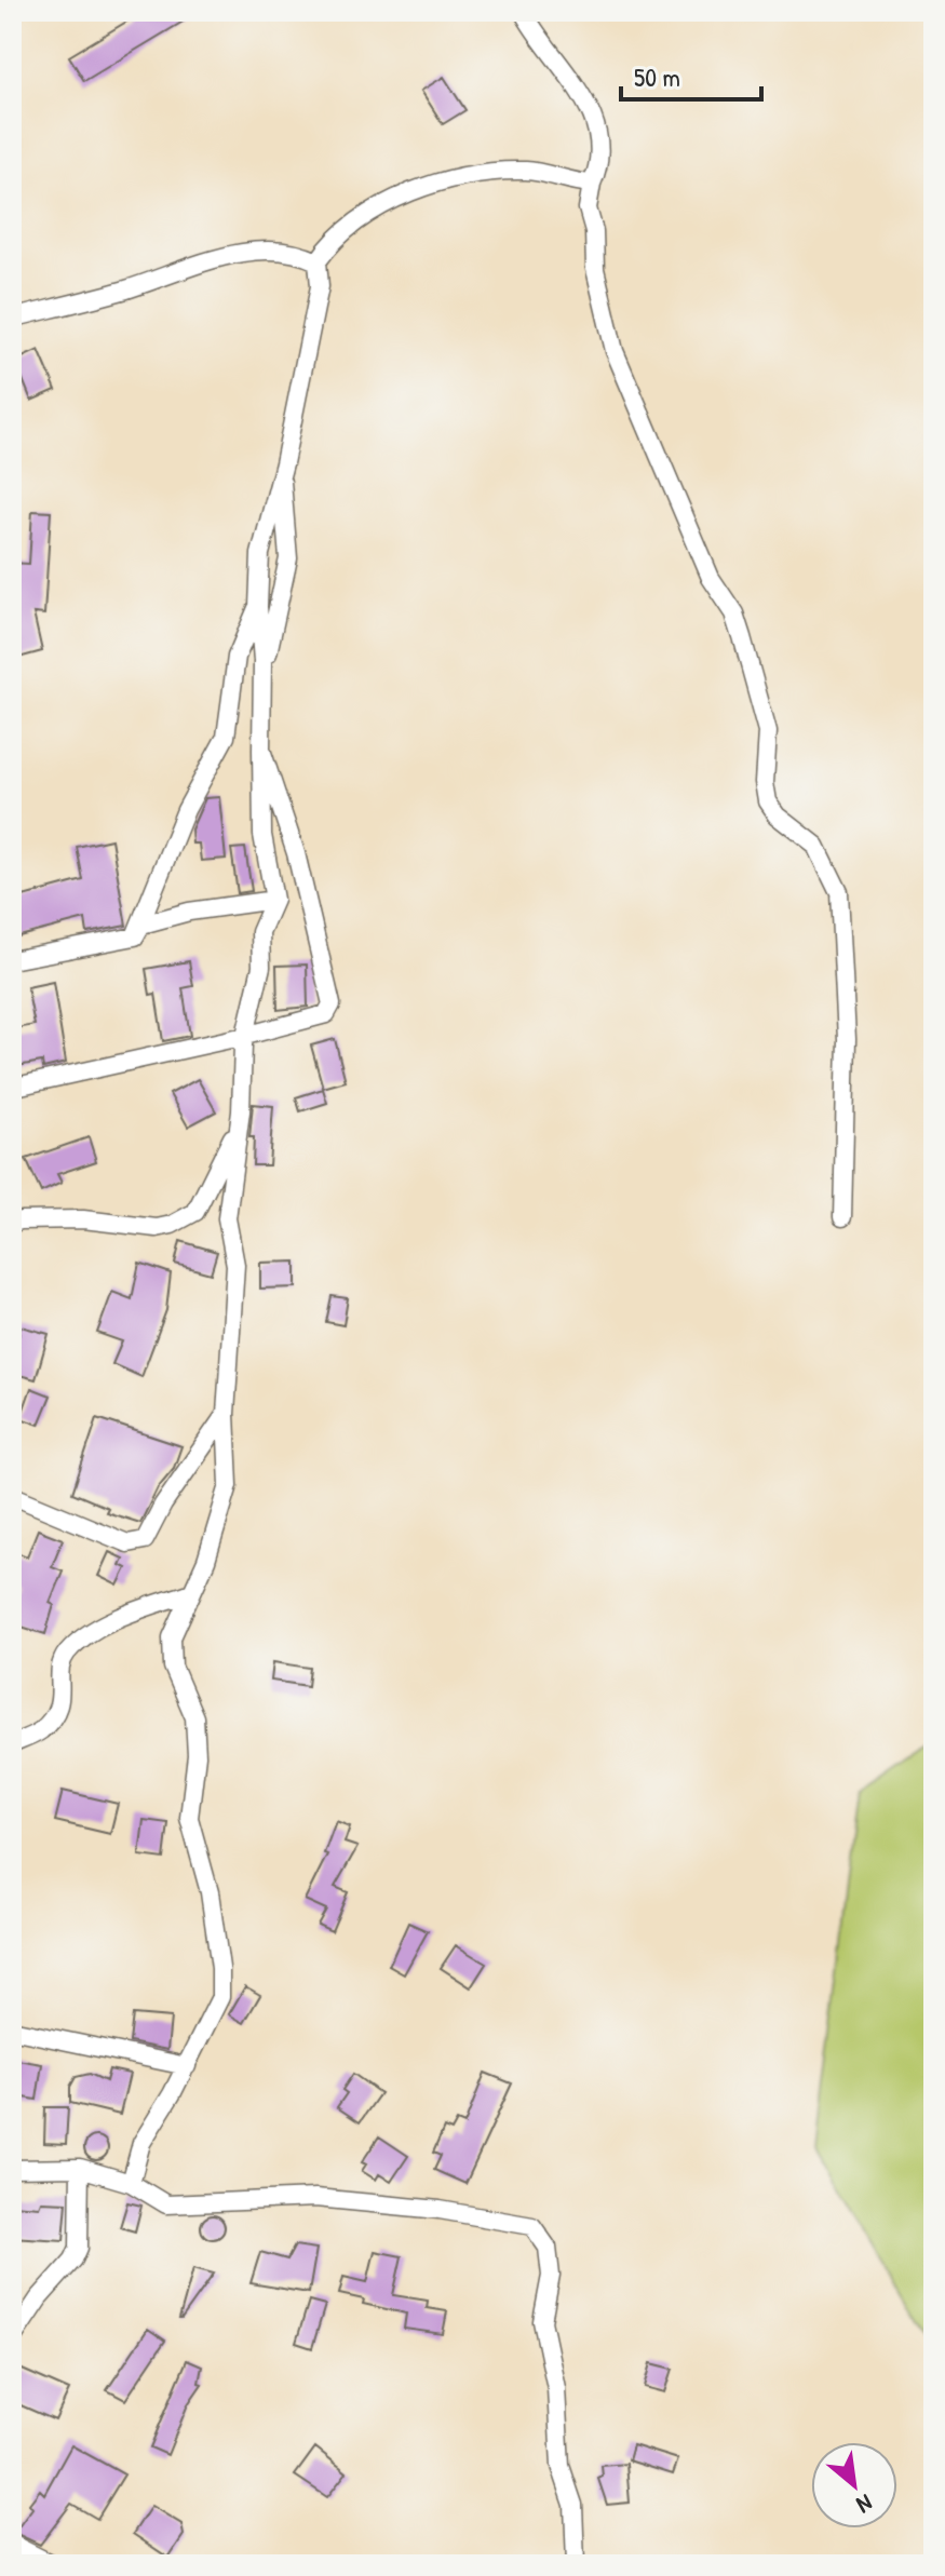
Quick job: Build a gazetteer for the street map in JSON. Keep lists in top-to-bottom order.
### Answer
{
  "scale_bar": "50 m",
  "north": "bottom right"
}
